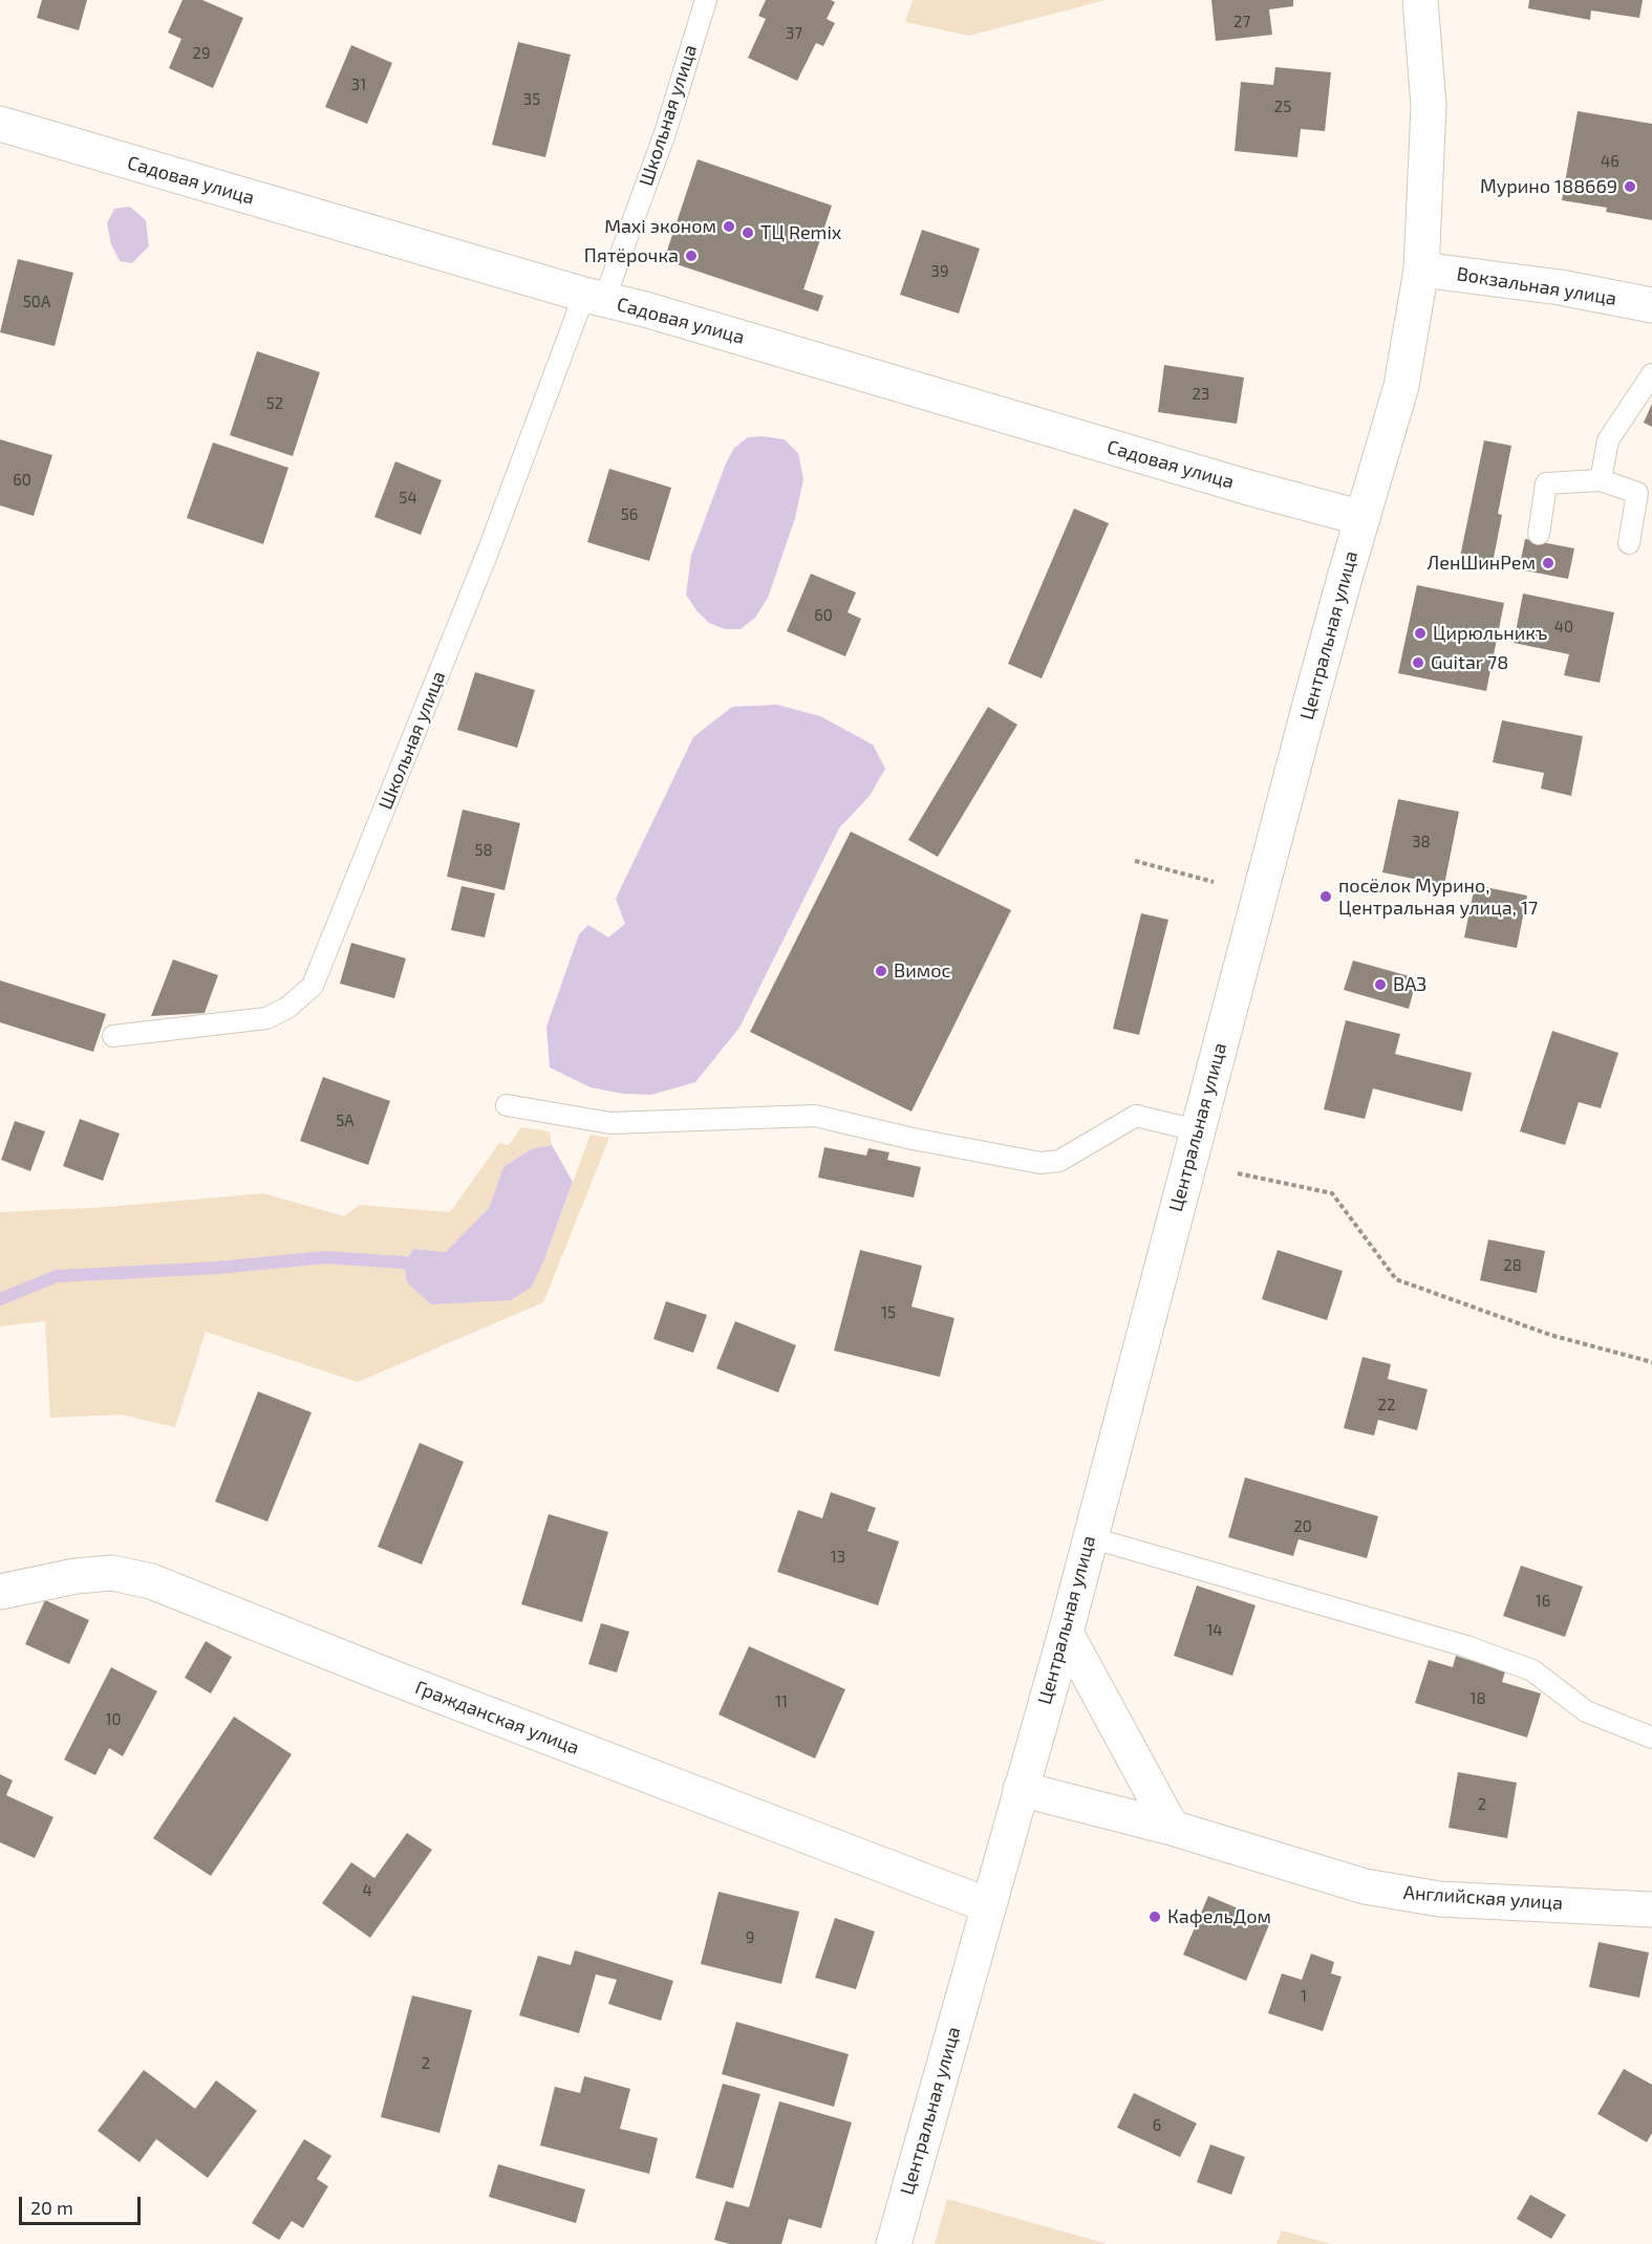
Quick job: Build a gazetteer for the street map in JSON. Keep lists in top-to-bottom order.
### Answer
{
  "streets": {
    "street": [
      "Садовая улица",
      "Вокзальная улица",
      "Центральная улица",
      "Гражданская улица",
      "Английская улица"
    ],
    "lane": ["Школьная улица"]
  },
  "crossings": [
    ["Школьная улица", "Садовая улица"],
    ["Садовая улица", "Центральная улица"],
    ["Вокзальная улица", "Центральная улица"],
    ["Центральная улица", "Гражданская улица"],
    ["Центральная улица", "Английская улица"]
  ],
  "places": [
    "Мурино 188669",
    "Maxi эконом",
    "ТЦ Remix",
    "Пятёрочка",
    "ЛенШинРем",
    "Цирюльникъ",
    "Guitar 78",
    "посёлок Мурино, Центральная улица, 17",
    "Вимос",
    "ВАЗ",
    "КафельДом"
  ],
  "house_numbers": [
    "27",
    "37",
    "29",
    "31",
    "35",
    "25",
    "46",
    "39",
    "50А",
    "23",
    "52",
    "60",
    "54",
    "56",
    "60",
    "40",
    "38",
    "58",
    "5А",
    "28",
    "15",
    "22",
    "20",
    "13",
    "16",
    "14",
    "18",
    "11",
    "10",
    "2",
    "4",
    "9",
    "1",
    "2",
    "6"
  ],
  "scale_bar": "20 m"
}
